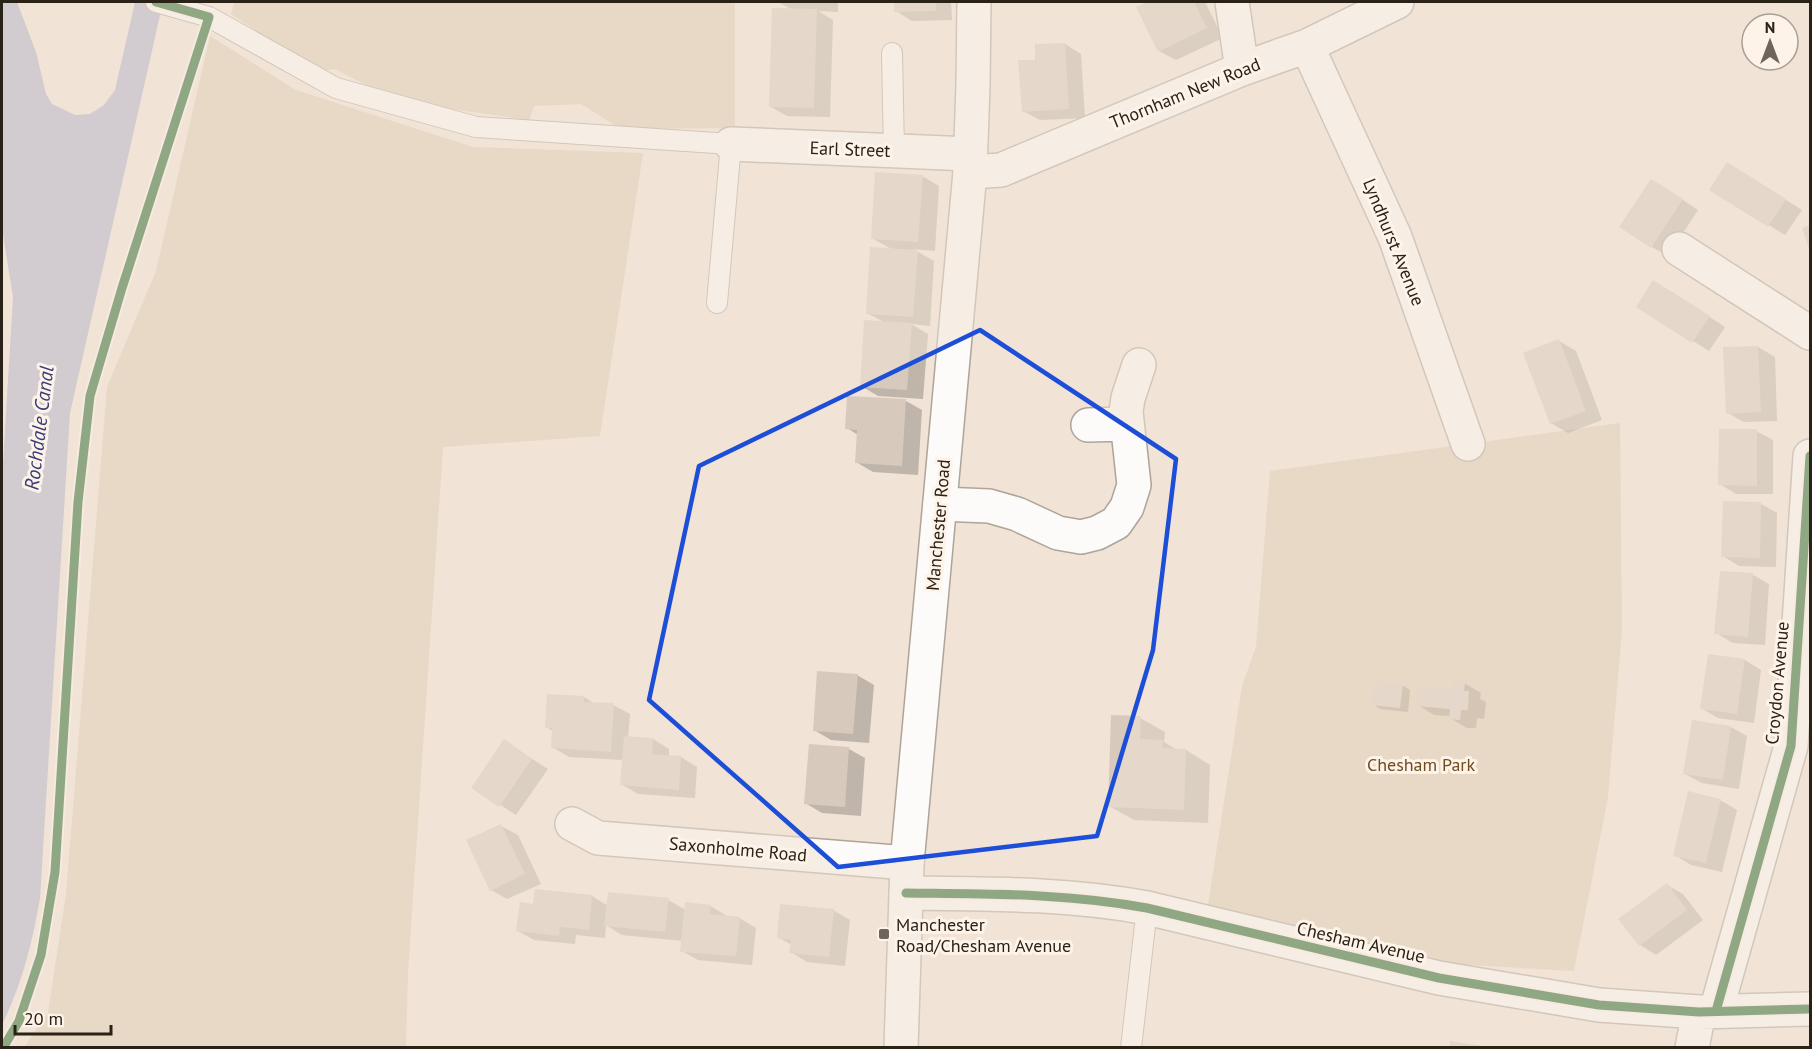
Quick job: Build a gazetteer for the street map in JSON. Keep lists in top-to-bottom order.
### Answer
{
  "streets": {
    "street": [
      "Thornham New Road",
      "Earl Street",
      "Lyndhurst Avenue",
      "Manchester Road",
      "Croydon Avenue",
      "Saxonholme Road",
      "Chesham Avenue"
    ]
  },
  "crossings": [
    ["Thornham New Road", "Earl Street"],
    ["Thornham New Road", "Lyndhurst Avenue"],
    ["Thornham New Road", "Manchester Road"],
    ["Earl Street", "Manchester Road"],
    ["Manchester Road", "Saxonholme Road"],
    ["Manchester Road", "Chesham Avenue"],
    ["Croydon Avenue", "Chesham Avenue"],
    ["Saxonholme Road", "Chesham Avenue"]
  ],
  "water": ["Rochdale Canal"],
  "parks": ["Chesham Park"],
  "places": {
    "transit": ["Manchester Road/Chesham Avenue"]
  },
  "scale_bar": "20 m",
  "north": "top"
}
